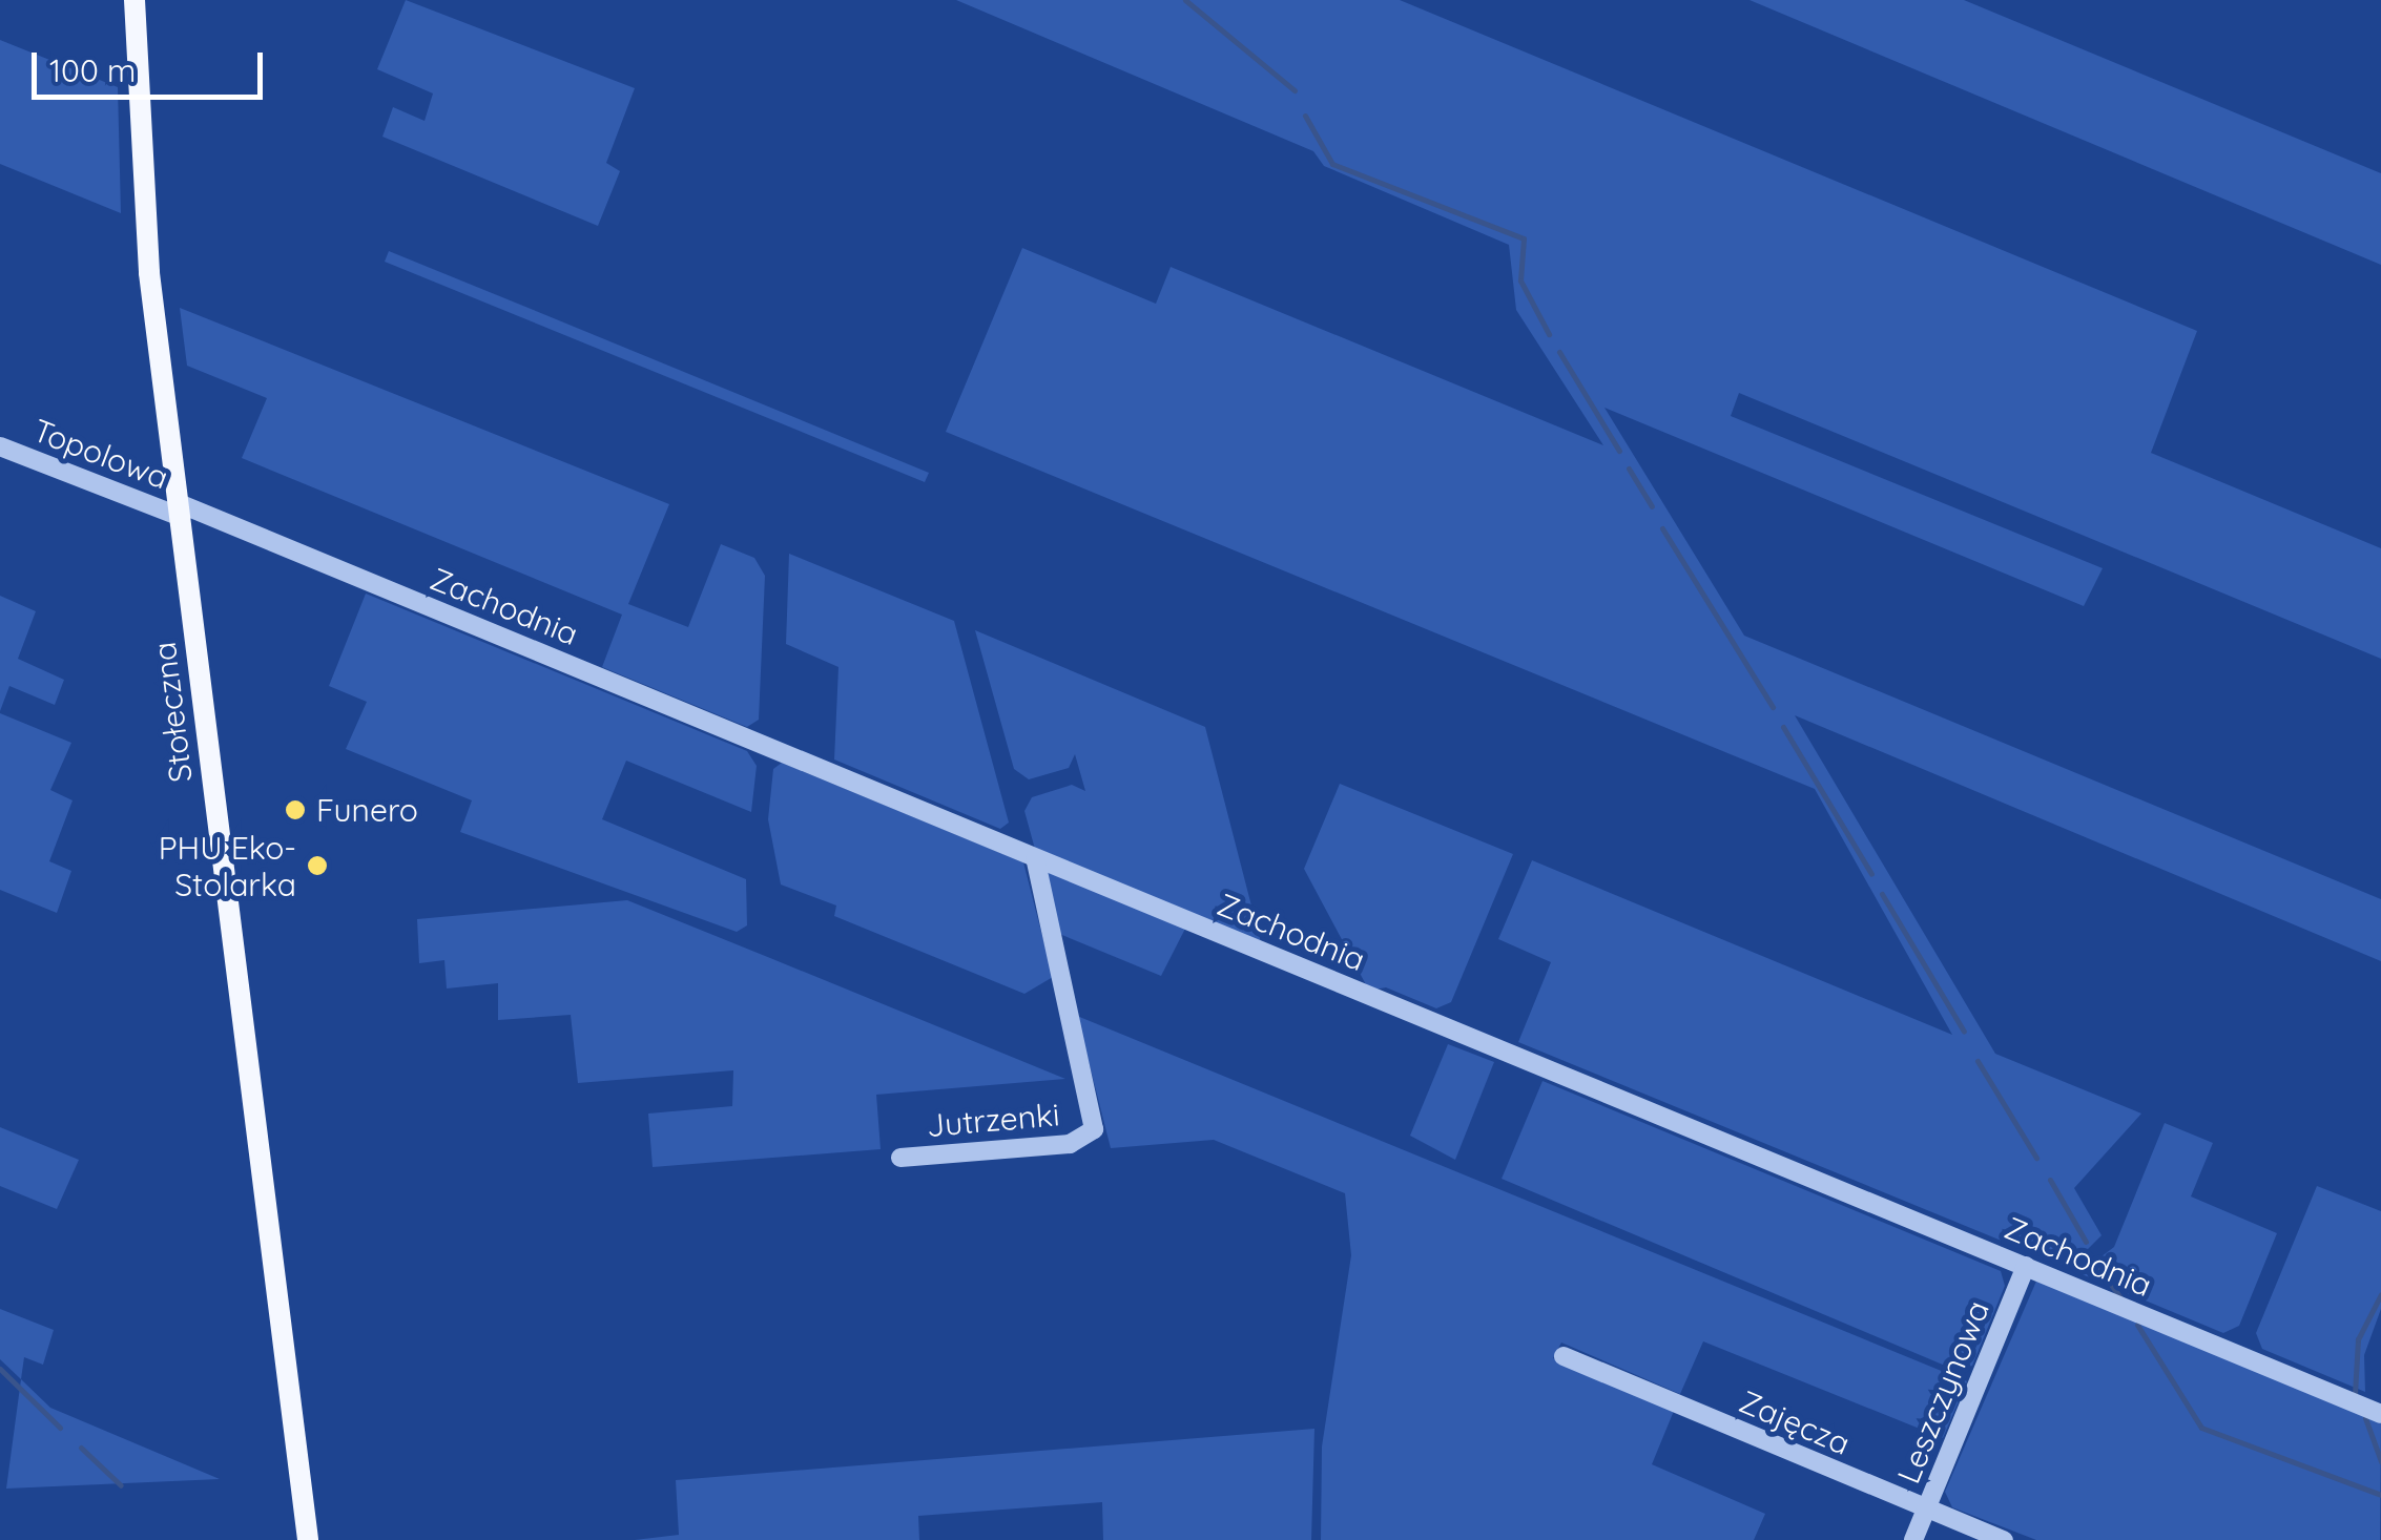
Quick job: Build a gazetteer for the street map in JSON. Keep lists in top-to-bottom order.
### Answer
{
  "streets": {
    "main road": ["Stołeczna"],
    "street": [
      "Topolowa",
      "Zachodnia",
      "Jutrzenki",
      "Leszczynowa",
      "Zajęcza"
    ]
  },
  "crossings": [
    ["Topolowa", "Zachodnia"],
    ["Topolowa", "Stołeczna"],
    ["Zachodnia", "Stołeczna"],
    ["Zachodnia", "Jutrzenki"],
    ["Zachodnia", "Leszczynowa"],
    ["Leszczynowa", "Zajęcza"]
  ],
  "places": ["Funero", "PHU Eko- Stolarka"],
  "scale_bar": "100 m"
}
